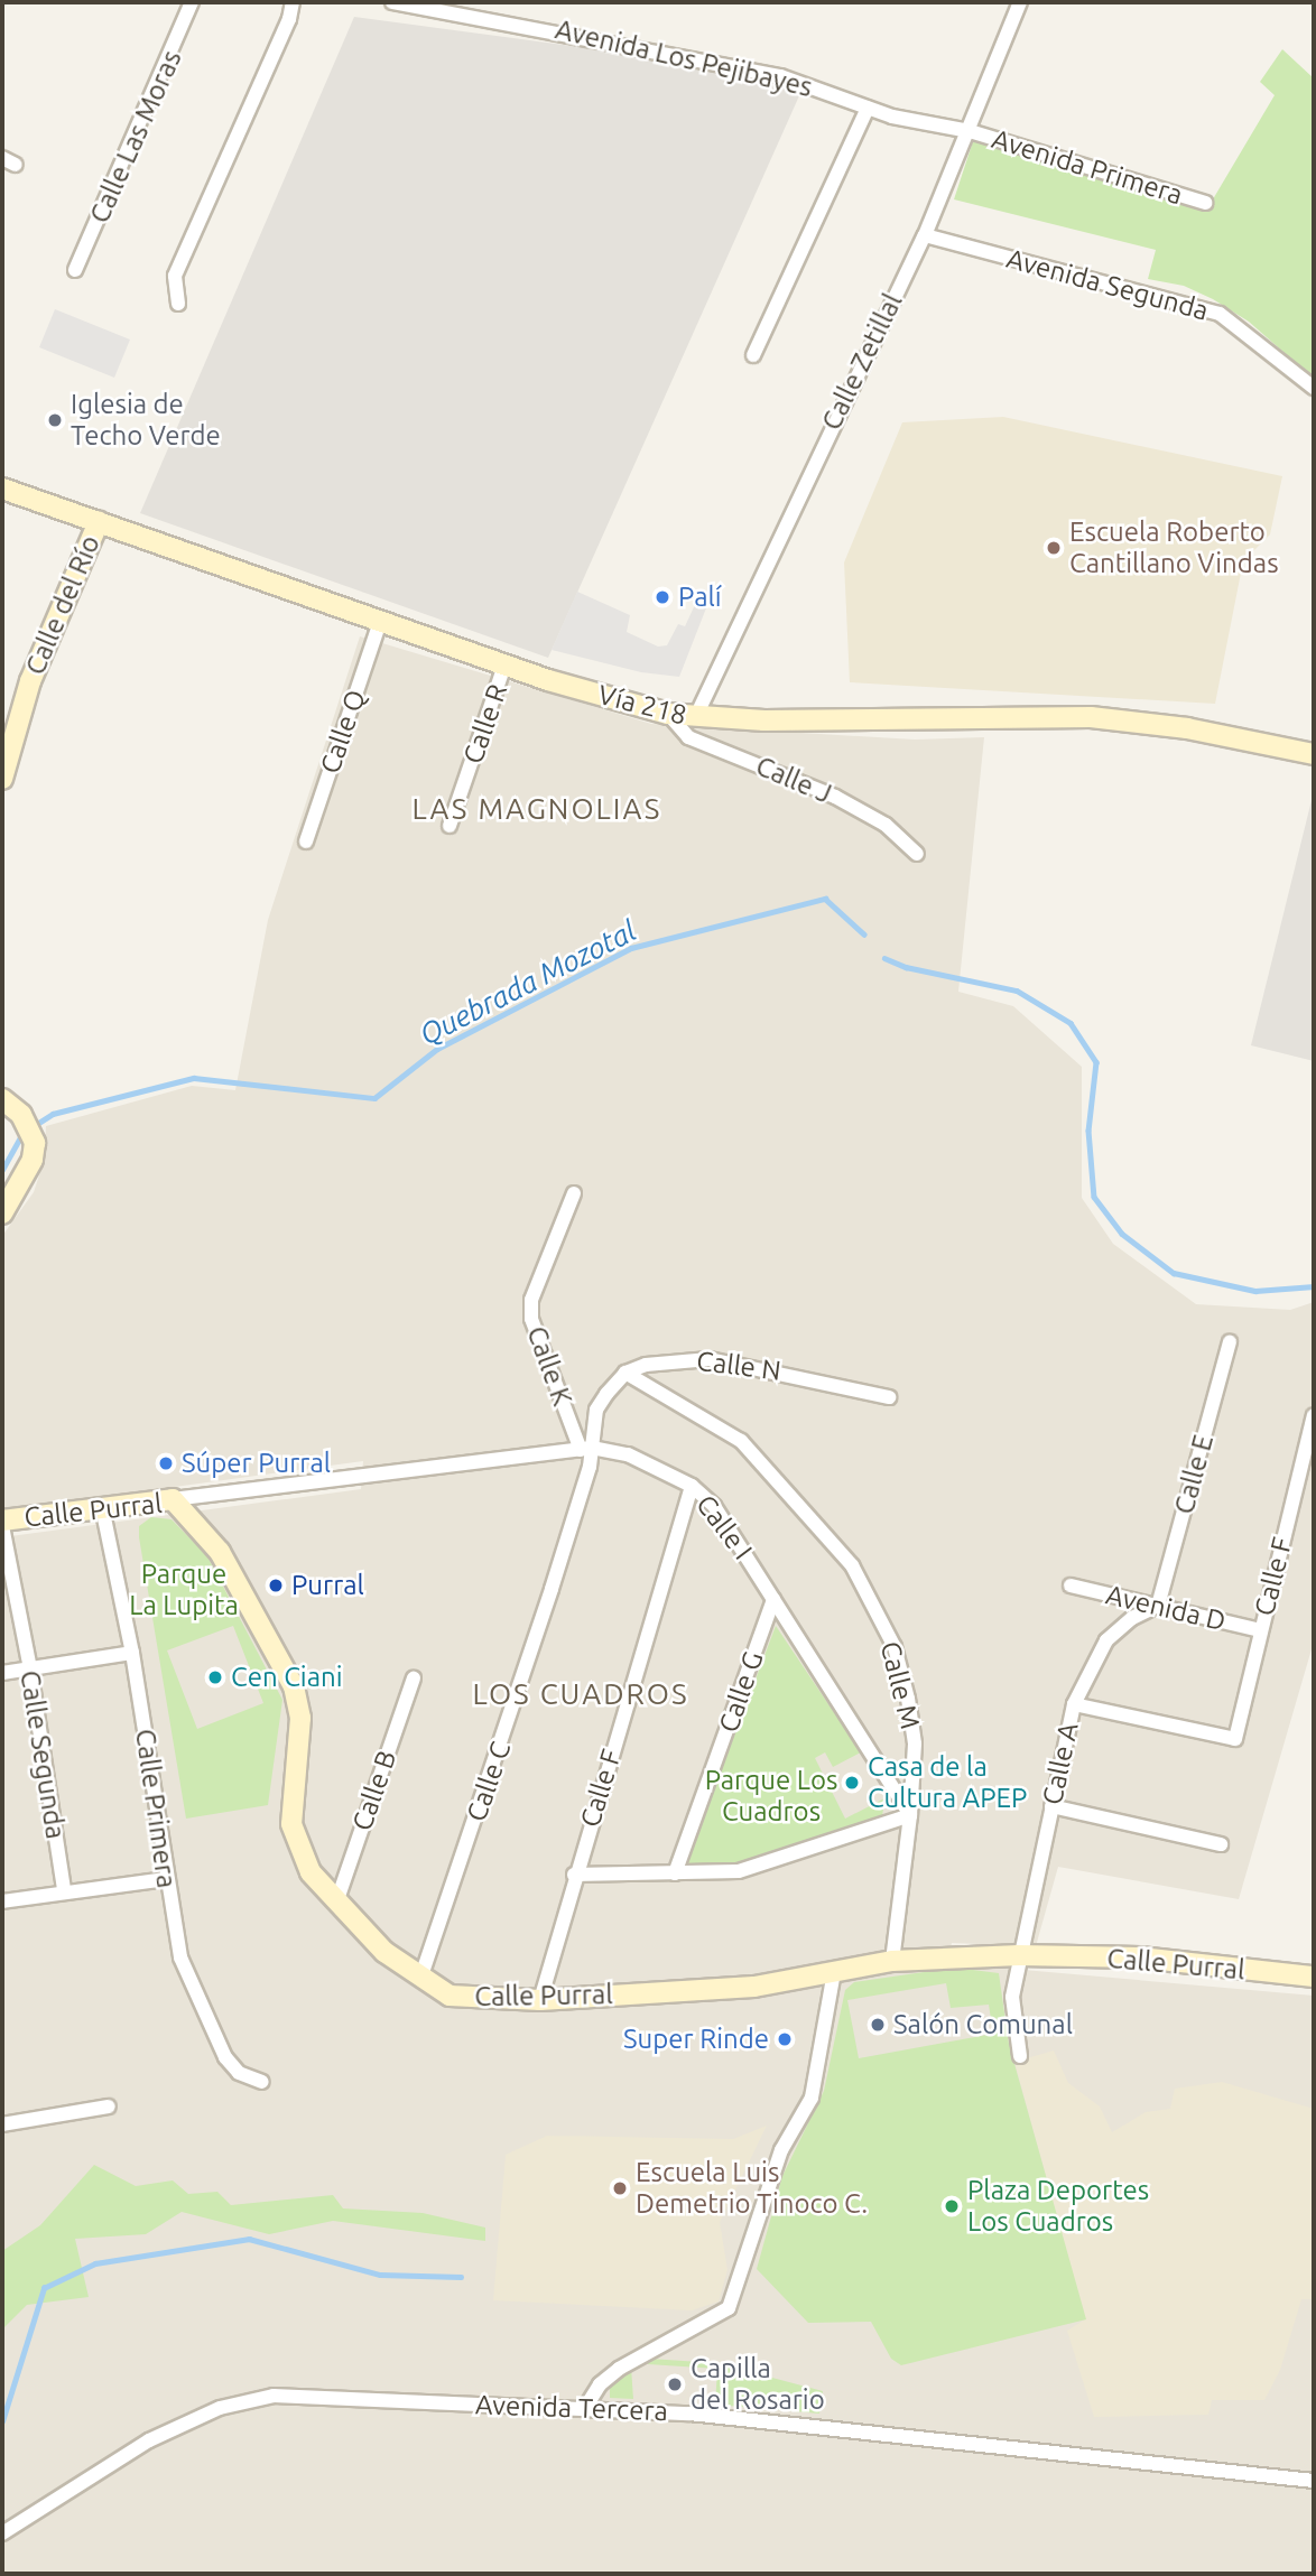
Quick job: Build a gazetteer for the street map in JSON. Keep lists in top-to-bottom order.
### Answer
{
  "streets": {
    "street": [
      "Avenida Los Pejibayes",
      "Calle Las Moras",
      "Avenida Primera",
      "Avenida Segunda",
      "Calle Zetillal",
      "Calle del Río",
      "Vía 218",
      "Calle R",
      "Calle Q",
      "Calle J",
      "Calle K",
      "Calle N",
      "Calle E",
      "Calle Purral",
      "Calle I",
      "Calle F",
      "Avenida D",
      "Calle M",
      "Calle G",
      "Calle Segunda",
      "Calle A",
      "Calle C",
      "Calle B",
      "Calle Primera",
      "Avenida Tercera"
    ]
  },
  "crossings": [
    ["Avenida Los Pejibayes", "Avenida Primera"],
    ["Avenida Los Pejibayes", "Calle Zetillal"],
    ["Avenida Primera", "Calle Zetillal"],
    ["Avenida Segunda", "Calle Zetillal"],
    ["Calle Zetillal", "Vía 218"],
    ["Calle del Río", "Vía 218"],
    ["Vía 218", "Calle R"],
    ["Vía 218", "Calle Q"],
    ["Vía 218", "Calle J"],
    ["Calle K", "Calle I"],
    ["Calle K", "Calle C"],
    ["Calle N", "Calle M"],
    ["Calle E", "Avenida D"],
    ["Calle E", "Calle A"],
    ["Calle Purral", "Calle I"],
    ["Calle Purral", "Calle F"],
    ["Calle Purral", "Calle A"],
    ["Calle Purral", "Calle C"],
    ["Calle Purral", "Calle B"],
    ["Calle Purral", "Calle Primera"],
    ["Calle I", "Calle F"],
    ["Calle I", "Calle M"],
    ["Calle I", "Calle G"],
    ["Calle I", "Calle C"],
    ["Calle F", "Avenida D"],
    ["Calle F", "Calle A"],
    ["Avenida D", "Calle A"]
  ],
  "districts": ["LAS MAGNOLIAS", "LOS CUADROS"],
  "water": ["Quebrada Mozotal"],
  "parks": ["Parque La Lupita", "Parque Los Cuadros"],
  "places": [
    "Iglesia de Techo Verde",
    "Escuela Roberto Cantillano Vindas",
    "Palí",
    "Súper Purral",
    "Purral",
    "Cen Ciani",
    "Casa de la Cultura APEP",
    "Salón Comunal",
    "Super Rinde",
    "Escuela Luis Demetrio Tinoco C.",
    "Plaza Deportes Los Cuadros",
    "Capilla del Rosario"
  ]
}
